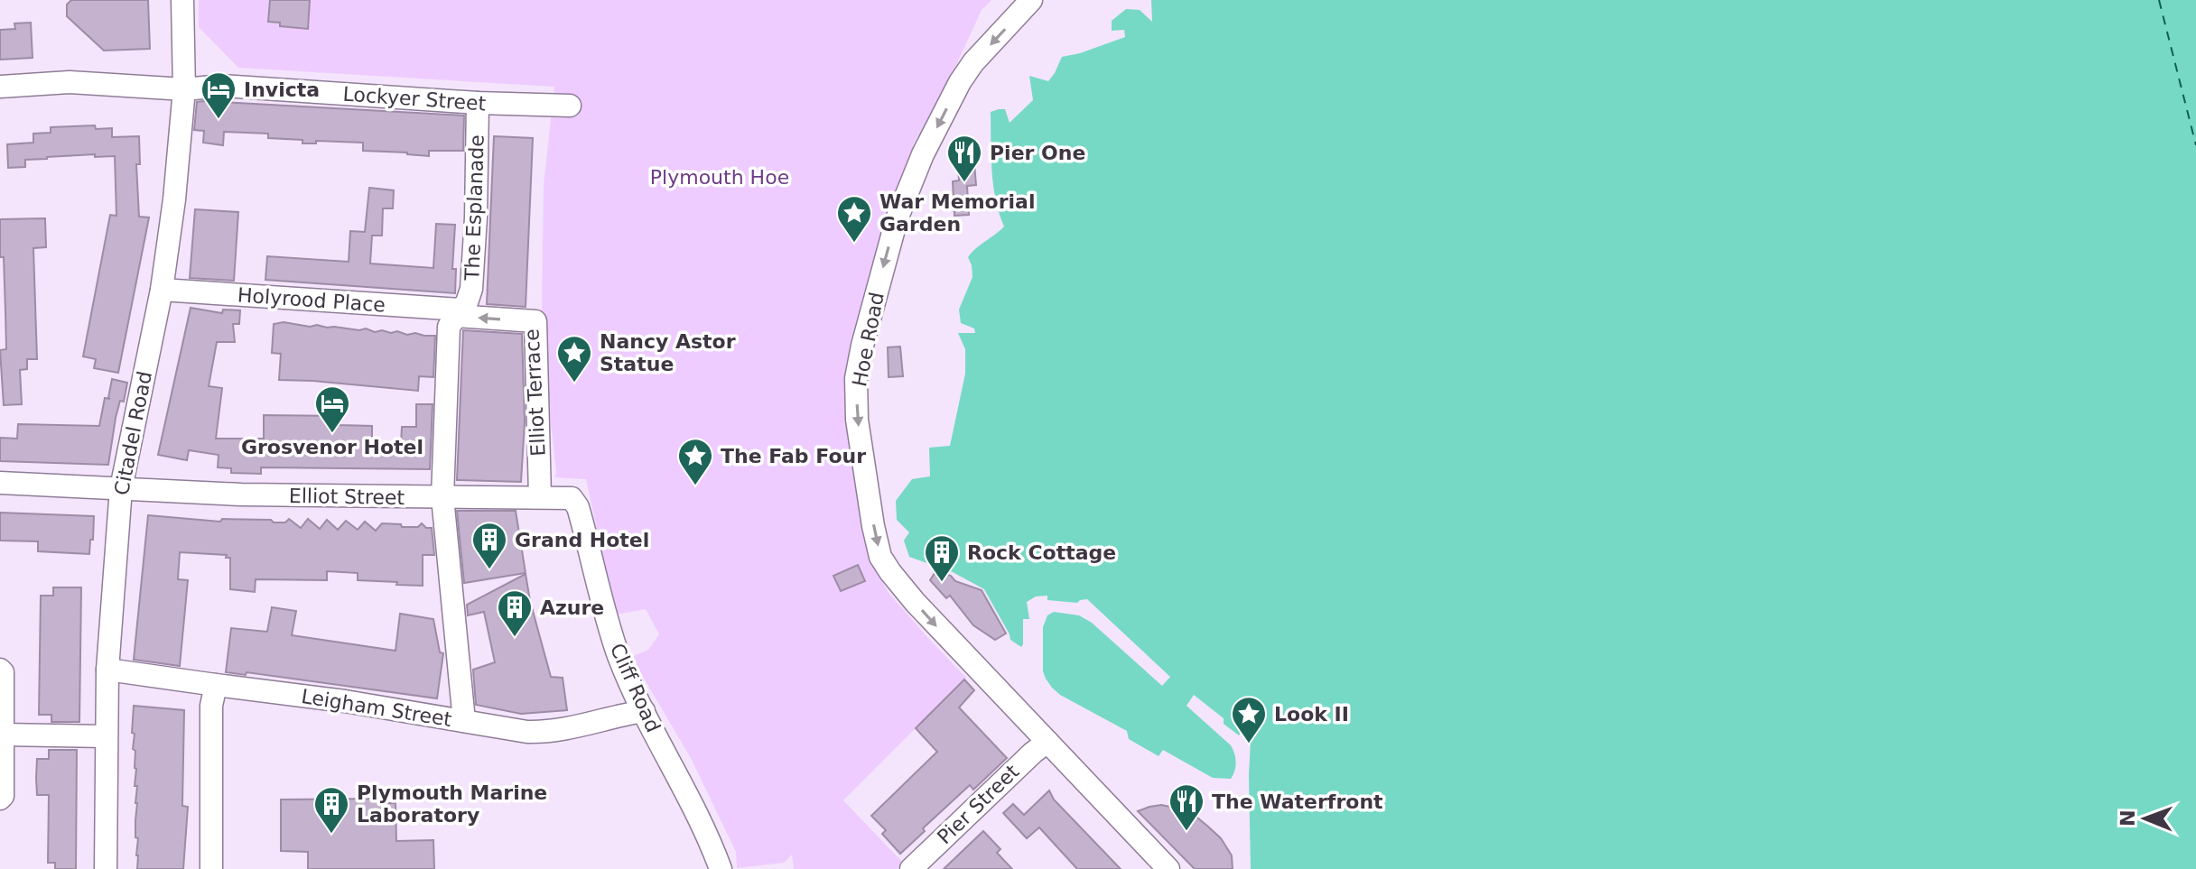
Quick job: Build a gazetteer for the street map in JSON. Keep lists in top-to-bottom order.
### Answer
{
  "streets": {
    "street": [
      "Lockyer Street",
      "The Esplanade",
      "Holyrood Place",
      "Hoe Road",
      "Elliot Terrace",
      "Citadel Road",
      "Elliot Street",
      "Cliff Road",
      "Leigham Street",
      "Pier Street"
    ]
  },
  "crossings": [
    ["Lockyer Street", "The Esplanade"],
    ["Lockyer Street", "Citadel Road"],
    ["The Esplanade", "Holyrood Place"],
    ["The Esplanade", "Elliot Terrace"],
    ["The Esplanade", "Elliot Street"],
    ["The Esplanade", "Leigham Street"],
    ["Holyrood Place", "Elliot Terrace"],
    ["Holyrood Place", "Citadel Road"],
    ["Hoe Road", "Pier Street"],
    ["Elliot Terrace", "Elliot Street"],
    ["Citadel Road", "Elliot Street"],
    ["Citadel Road", "Leigham Street"],
    ["Elliot Street", "Cliff Road"],
    ["Cliff Road", "Leigham Street"]
  ],
  "one_way": ["Hoe Road"],
  "parks": ["Plymouth Hoe"],
  "places": {
    "hotel": ["Invicta", "Grosvenor Hotel"],
    "restaurant": ["Pier One", "The Waterfront"],
    "place": [
      "War Memorial Garden",
      "Nancy Astor Statue",
      "The Fab Four",
      "Look II"
    ],
    "building": [
      "Grand Hotel",
      "Rock Cottage",
      "Azure",
      "Plymouth Marine Laboratory"
    ]
  },
  "north": "left"
}
